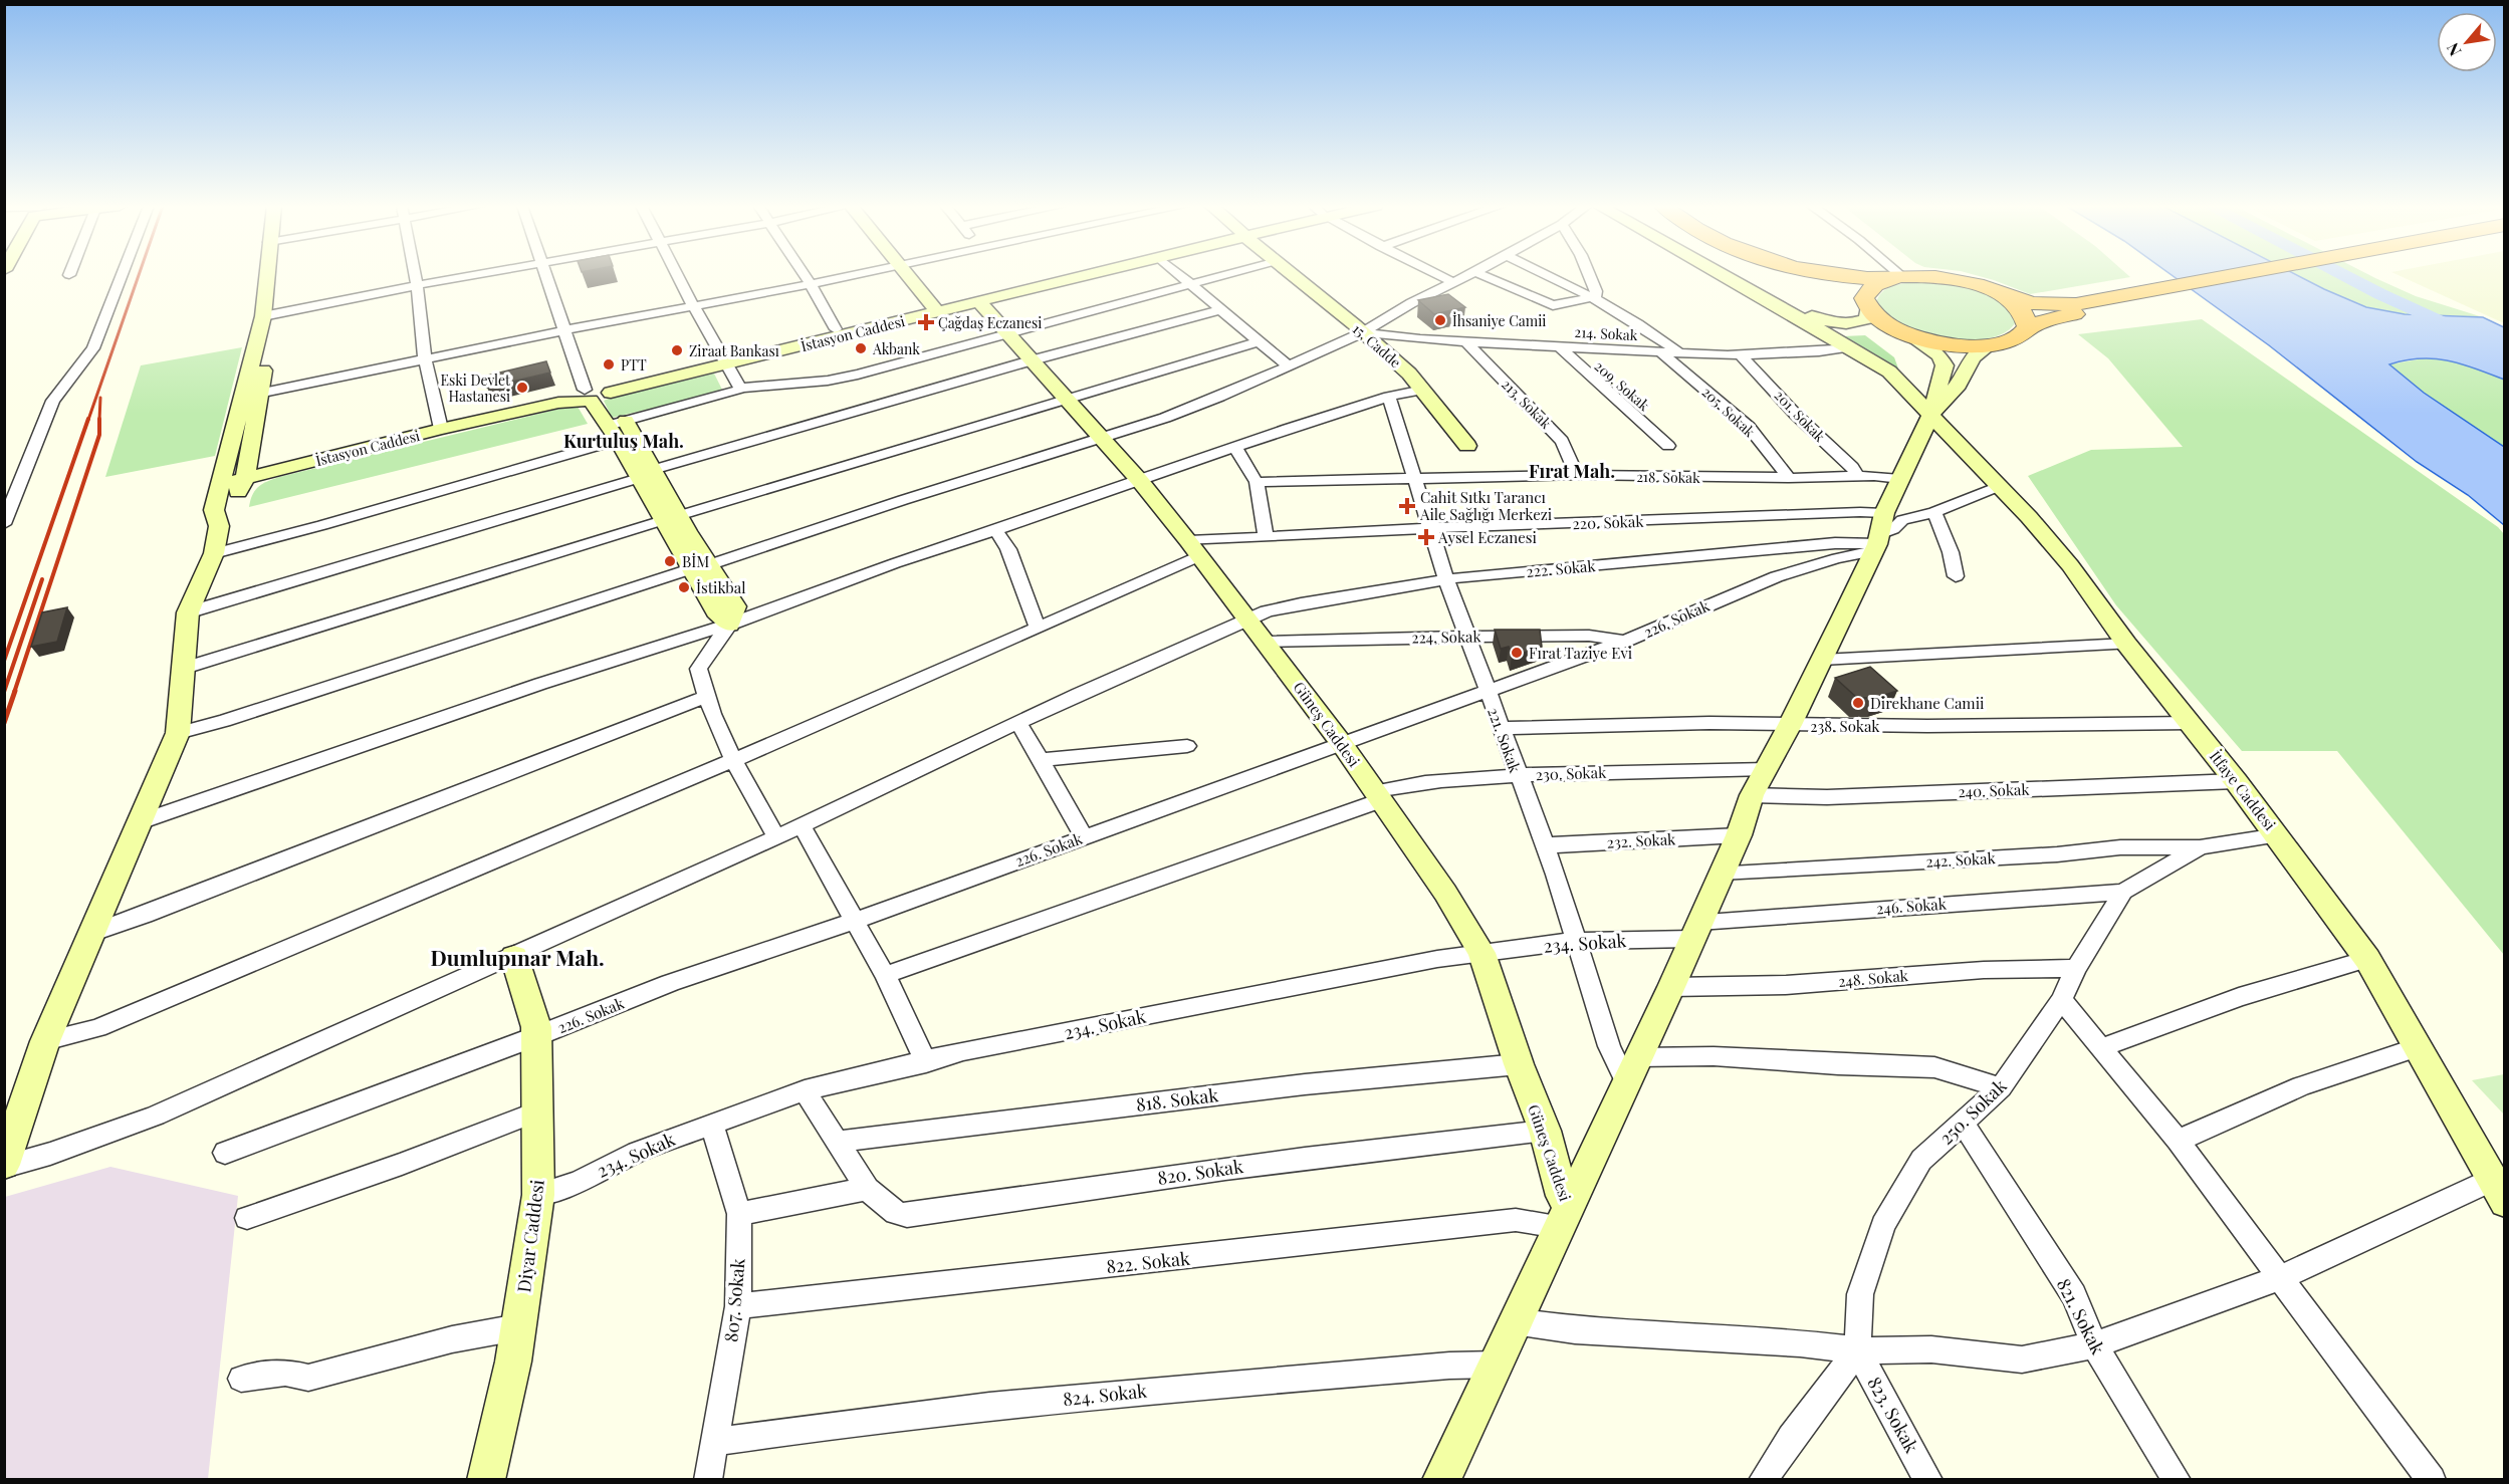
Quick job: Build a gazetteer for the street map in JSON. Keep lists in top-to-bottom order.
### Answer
{
  "streets": {
    "street": [
      "İstasyon Caddesi",
      "214. Sokak",
      "15. Cadde",
      "209. Sokak",
      "213. Sokak",
      "205. Sokak",
      "201. Sokak",
      "218. Sokak",
      "220. Sokak",
      "222. Sokak",
      "226. Sokak",
      "224. Sokak",
      "Güneş Caddesi",
      "238. Sokak",
      "221. Sokak",
      "230. Sokak",
      "240. Sokak",
      "İtfaye Caddesi",
      "232. Sokak",
      "242. Sokak",
      "246. Sokak",
      "234. Sokak",
      "248. Sokak",
      "818. Sokak",
      "250. Sokak",
      "820. Sokak",
      "Diyar Caddesi",
      "822. Sokak",
      "807. Sokak",
      "821. Sokak",
      "824. Sokak",
      "823. Sokak"
    ]
  },
  "crossings": [
    ["İstasyon Caddesi", "Güneş Caddesi"],
    ["214. Sokak", "15. Cadde"],
    ["214. Sokak", "209. Sokak"],
    ["214. Sokak", "213. Sokak"],
    ["214. Sokak", "205. Sokak"],
    ["214. Sokak", "201. Sokak"],
    ["214. Sokak", "İtfaye Caddesi"],
    ["213. Sokak", "218. Sokak"],
    ["205. Sokak", "218. Sokak"],
    ["201. Sokak", "218. Sokak"],
    ["218. Sokak", "221. Sokak"],
    ["220. Sokak", "222. Sokak"],
    ["220. Sokak", "226. Sokak"],
    ["220. Sokak", "Güneş Caddesi"],
    ["220. Sokak", "221. Sokak"],
    ["222. Sokak", "226. Sokak"],
    ["222. Sokak", "Güneş Caddesi"],
    ["222. Sokak", "221. Sokak"],
    ["222. Sokak", "Diyar Caddesi"],
    ["226. Sokak", "224. Sokak"],
    ["226. Sokak", "Güneş Caddesi"],
    ["226. Sokak", "221. Sokak"],
    ["226. Sokak", "Diyar Caddesi"],
    ["224. Sokak", "Güneş Caddesi"],
    ["224. Sokak", "221. Sokak"],
    ["Güneş Caddesi", "230. Sokak"],
    ["Güneş Caddesi", "234. Sokak"],
    ["Güneş Caddesi", "818. Sokak"],
    ["Güneş Caddesi", "820. Sokak"],
    ["Güneş Caddesi", "822. Sokak"],
    ["238. Sokak", "221. Sokak"],
    ["238. Sokak", "İtfaye Caddesi"],
    ["221. Sokak", "230. Sokak"],
    ["221. Sokak", "232. Sokak"],
    ["221. Sokak", "234. Sokak"],
    ["240. Sokak", "İtfaye Caddesi"],
    ["İtfaye Caddesi", "250. Sokak"],
    ["242. Sokak", "250. Sokak"],
    ["246. Sokak", "234. Sokak"],
    ["246. Sokak", "250. Sokak"],
    ["234. Sokak", "820. Sokak"],
    ["234. Sokak", "Diyar Caddesi"],
    ["234. Sokak", "807. Sokak"],
    ["248. Sokak", "250. Sokak"],
    ["818. Sokak", "820. Sokak"],
    ["250. Sokak", "821. Sokak"],
    ["250. Sokak", "823. Sokak"],
    ["822. Sokak", "807. Sokak"],
    ["807. Sokak", "824. Sokak"]
  ],
  "districts": ["Kurtuluş Mah.", "Fırat Mah.", "Dumlupınar Mah."],
  "places": {
    "other": [
      "İhsaniye Camii",
      "Akbank",
      "Ziraat Bankası",
      "PTT",
      "Eski Devlet Hastanesi",
      "BİM",
      "İstikbal",
      "Fırat Taziye Evi",
      "Direkhane Camii"
    ],
    "health": ["Çağdaş Eczanesi", "Cahit Sıtkı Tarancı Aile Sağlığı Merkezi", "Aysel Eczanesi"]
  },
  "north": "bottom left"
}
